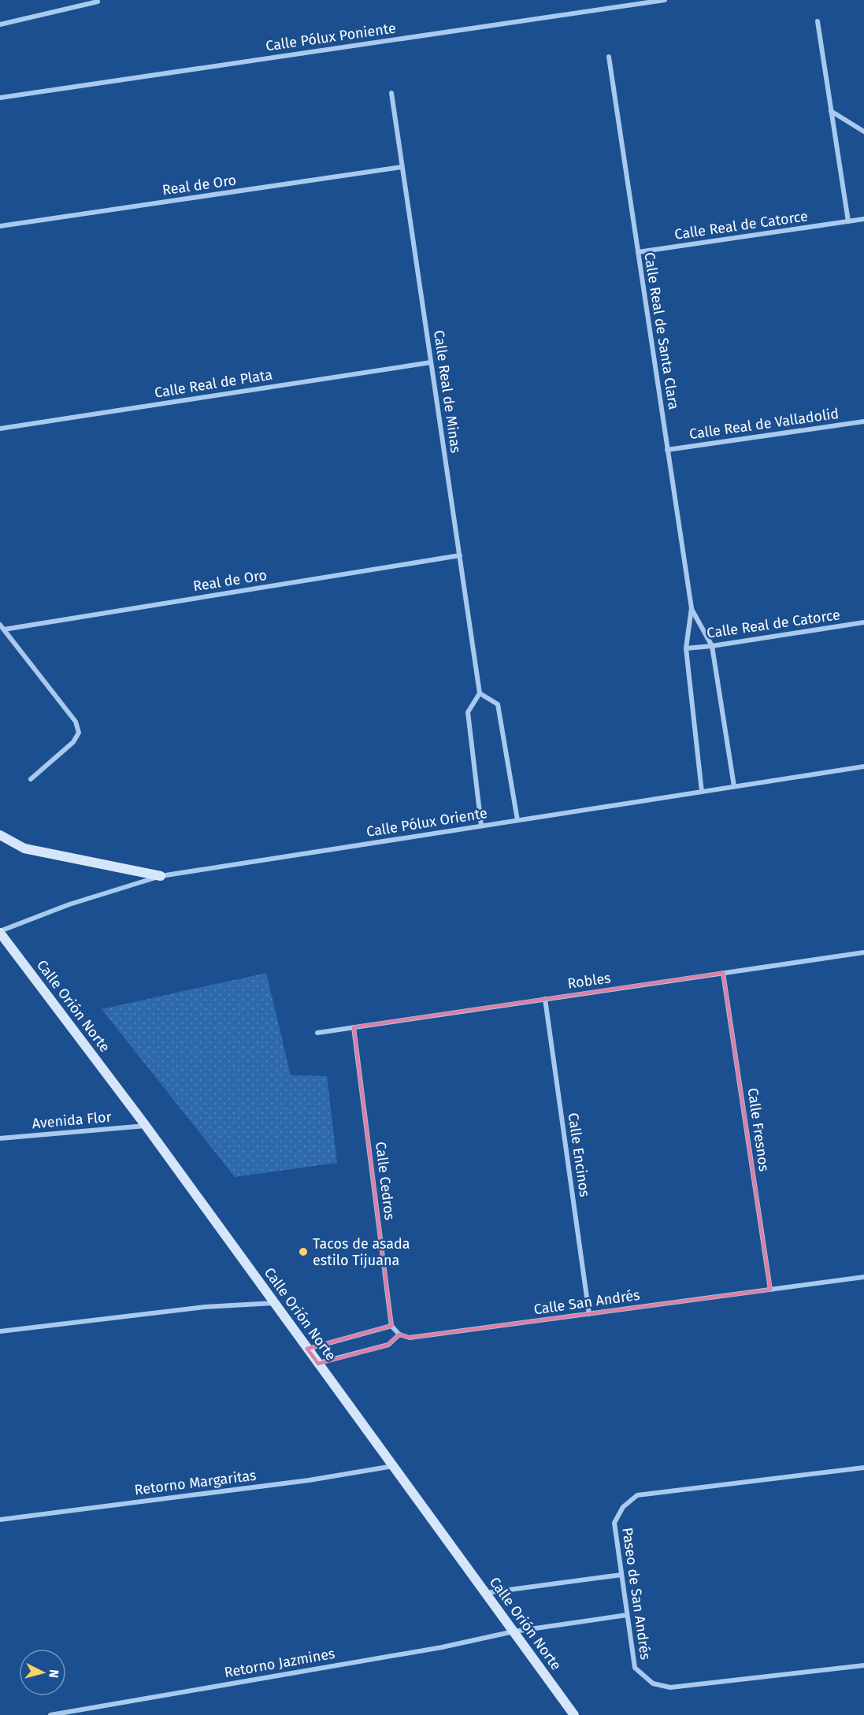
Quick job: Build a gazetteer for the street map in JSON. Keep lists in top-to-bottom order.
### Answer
{
  "streets": {
    "street": [
      "Calle Pólux Poniente",
      "Real de Oro",
      "Calle Real de Catorce",
      "Calle Real de Santa Clara",
      "Calle Real de Plata",
      "Calle Real de Minas",
      "Calle Real de Valladolid",
      "Calle Pólux Oriente",
      "Robles",
      "Calle Orión Norte",
      "Avenida Flor",
      "Calle Fresnos",
      "Calle Encinos",
      "Calle Cedros",
      "Calle San Andrés",
      "Retorno Margaritas",
      "Paseo de San Andrés",
      "Retorno Jazmines"
    ]
  },
  "crossings": [
    ["Real de Oro", "Calle Real de Minas"],
    ["Calle Real de Catorce", "Calle Real de Santa Clara"],
    ["Calle Real de Santa Clara", "Calle Real de Valladolid"],
    ["Calle Real de Santa Clara", "Calle Pólux Oriente"],
    ["Calle Real de Plata", "Calle Real de Minas"],
    ["Calle Pólux Oriente", "Calle Orión Norte"],
    ["Robles", "Calle Fresnos"],
    ["Robles", "Calle Encinos"],
    ["Robles", "Calle Cedros"],
    ["Calle Orión Norte", "Avenida Flor"],
    ["Calle Orión Norte", "Retorno Margaritas"],
    ["Calle Orión Norte", "Retorno Jazmines"],
    ["Calle Fresnos", "Calle San Andrés"],
    ["Calle Encinos", "Calle San Andrés"],
    ["Paseo de San Andrés", "Retorno Jazmines"]
  ],
  "places": ["Tacos de asada estilo Tijuana"],
  "north": "right"
}
